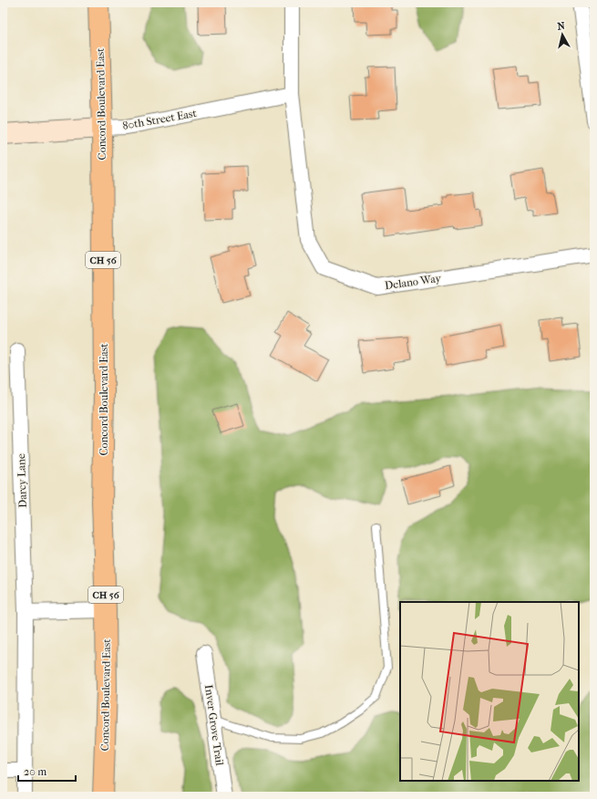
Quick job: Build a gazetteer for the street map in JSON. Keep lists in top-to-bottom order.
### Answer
{
  "streets": {
    "main road": ["Concord Boulevard East", "CH 56"],
    "street": [
      "80th Street East",
      "Delano Way",
      "Darcy Lane",
      "Inver Grove Trail"
    ]
  },
  "crossings": [
    ["Concord Boulevard East", "80th Street East"],
    ["80th Street East", "Delano Way"]
  ],
  "scale_bar": "20 m",
  "north": "top"
}
